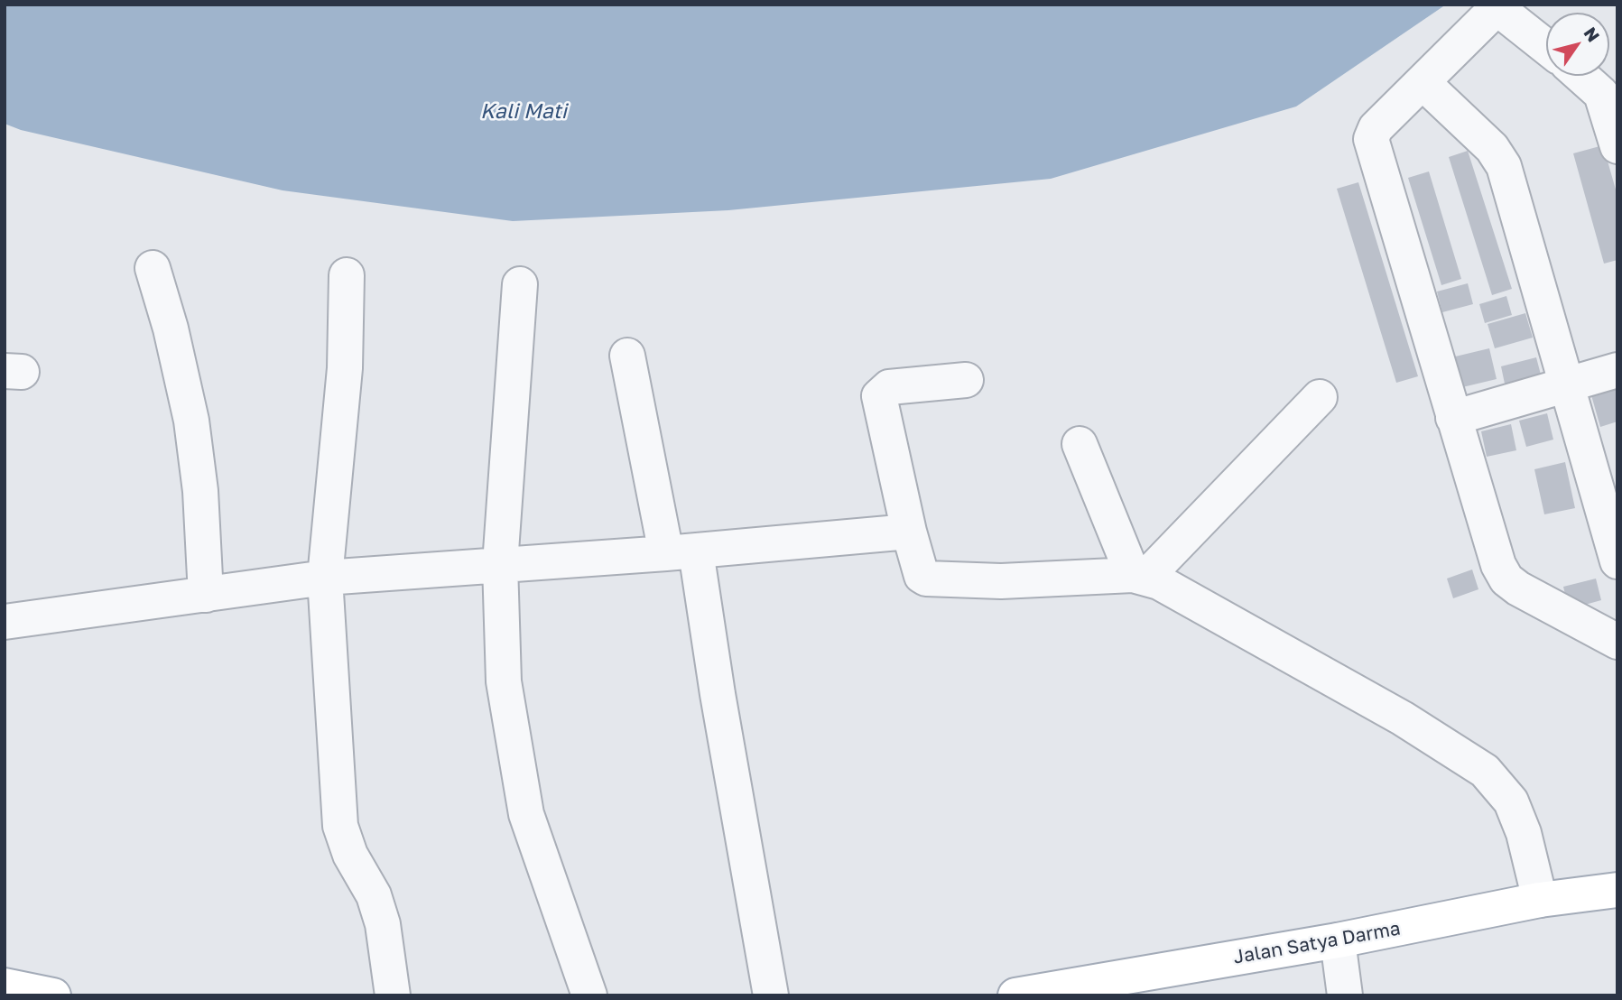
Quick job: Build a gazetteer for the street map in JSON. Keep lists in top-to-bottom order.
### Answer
{
  "streets": {
    "main road": ["Jalan Satya Darma"]
  },
  "water": ["Kali Mati"],
  "north": "top right"
}
